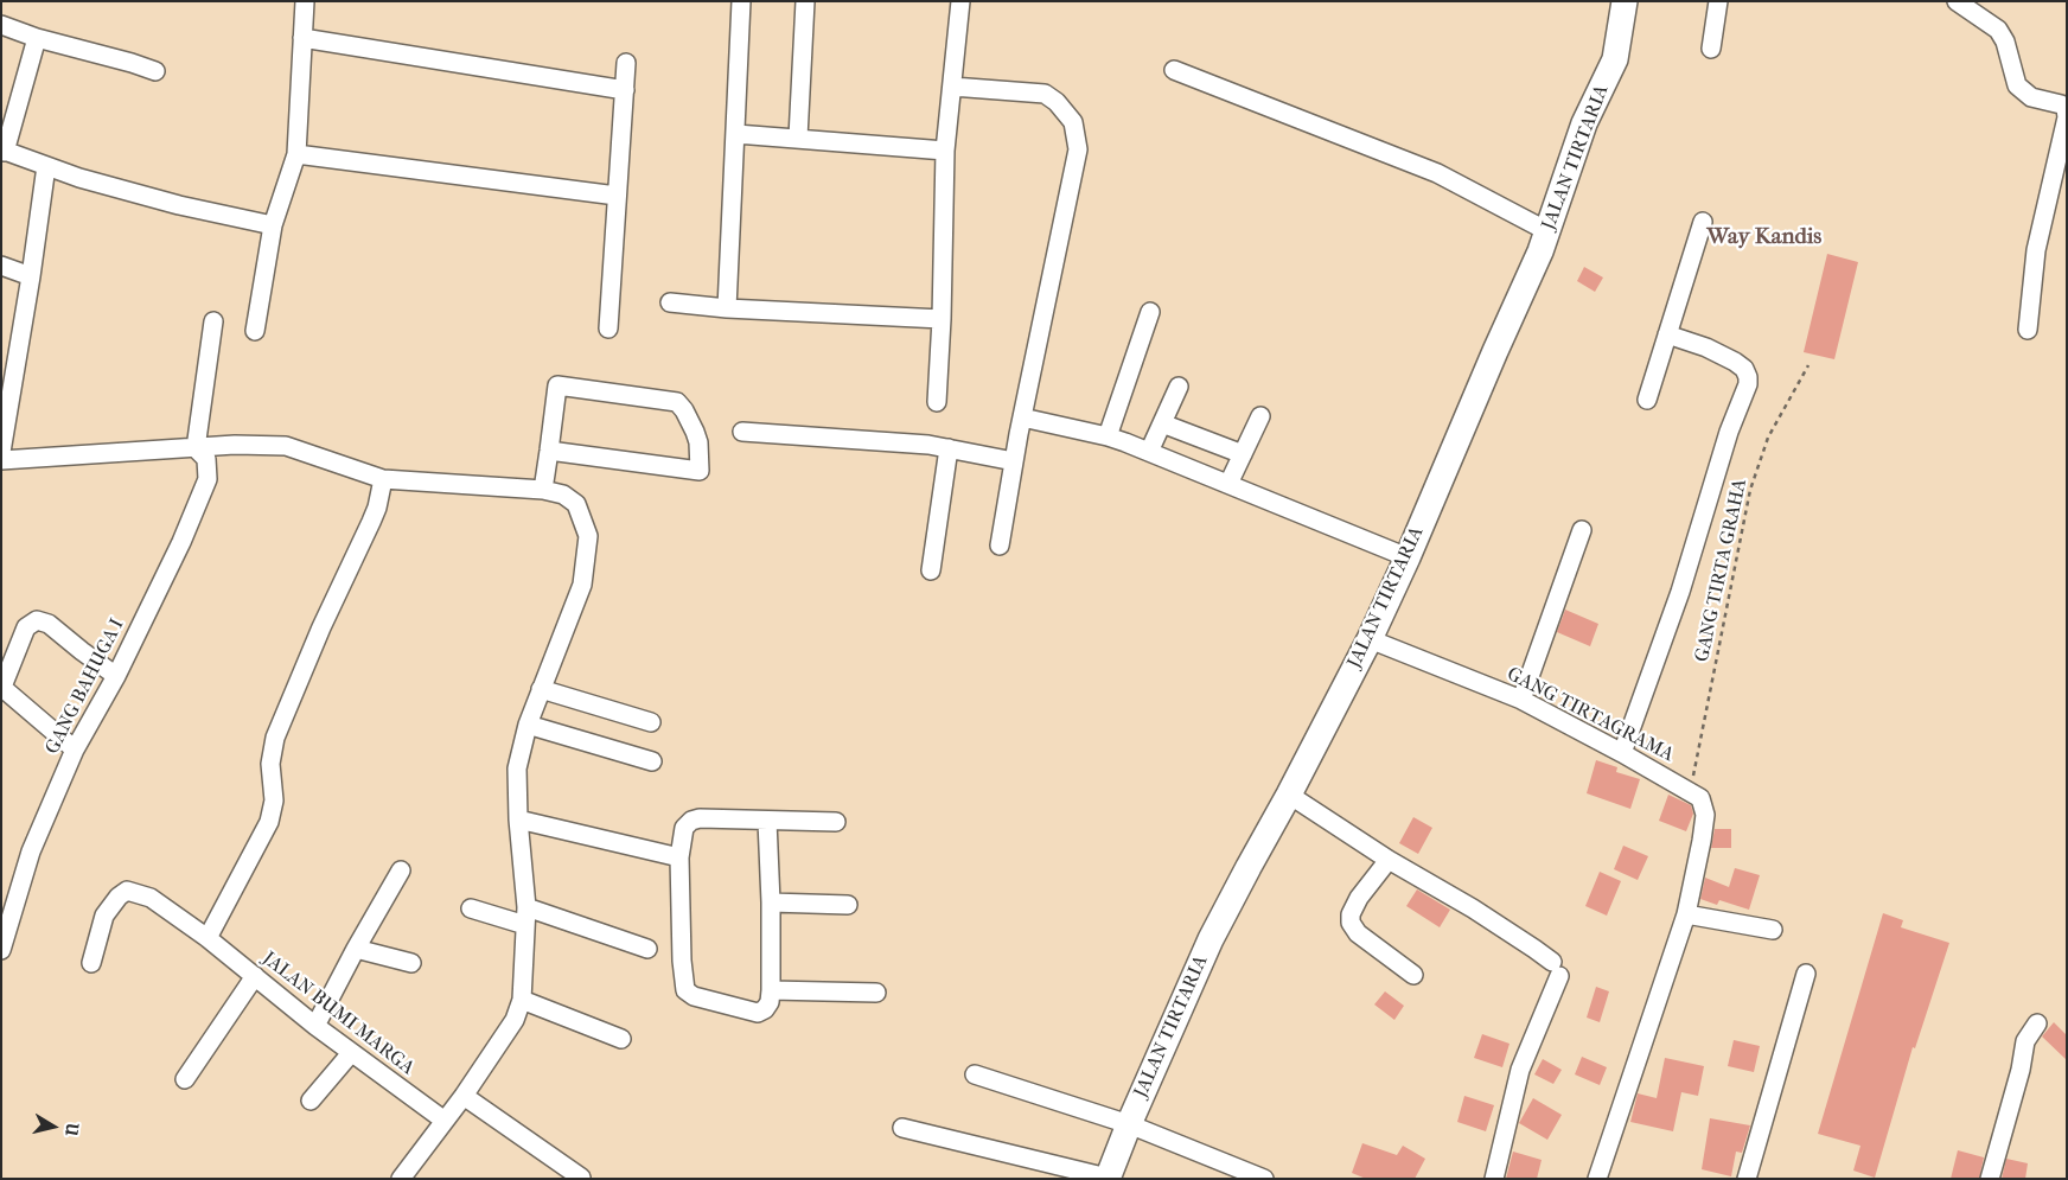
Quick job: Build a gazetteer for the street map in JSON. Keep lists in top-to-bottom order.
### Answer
{
  "streets": {
    "street": [
      "JALAN TIRTARIA",
      "GANG BAHUGA I",
      "GANG TIRTAGRAMA",
      "JALAN BUMI MARGA"
    ],
    "path": ["GANG TIRTA GRAHA"]
  },
  "crossings": [
    ["JALAN TIRTARIA", "GANG TIRTAGRAMA"],
    ["GANG TIRTA GRAHA", "GANG TIRTAGRAMA"]
  ],
  "districts": ["Way Kandis"],
  "north": "right"
}
